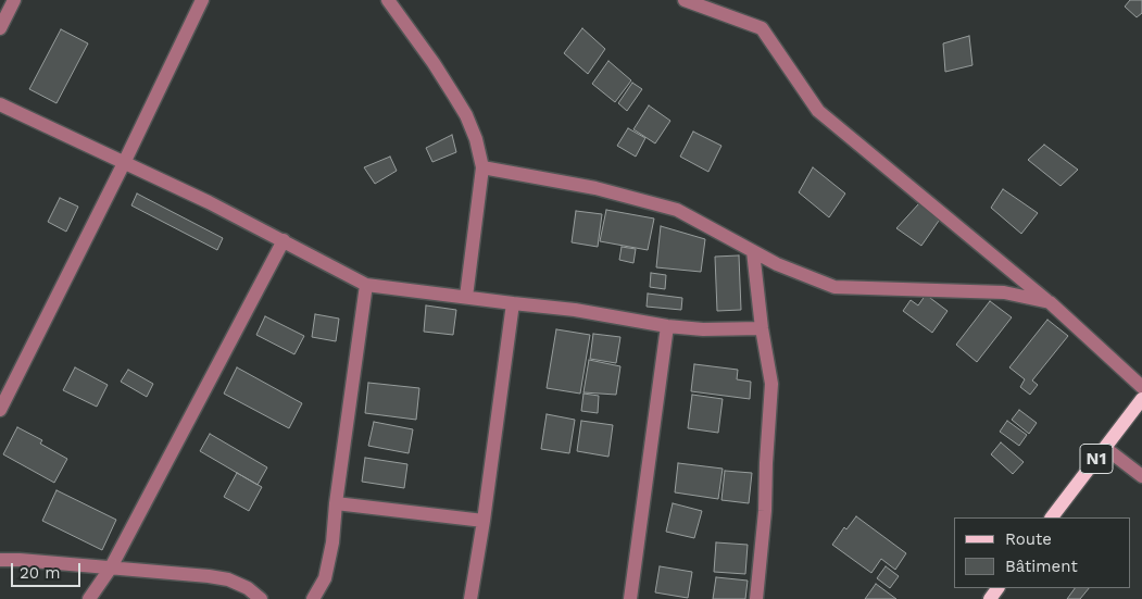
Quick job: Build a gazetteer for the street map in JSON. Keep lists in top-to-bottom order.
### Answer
{
  "streets": {
    "main road": ["N1"]
  },
  "legend": ["Route", "Bâtiment"],
  "scale_bar": "20 m"
}
